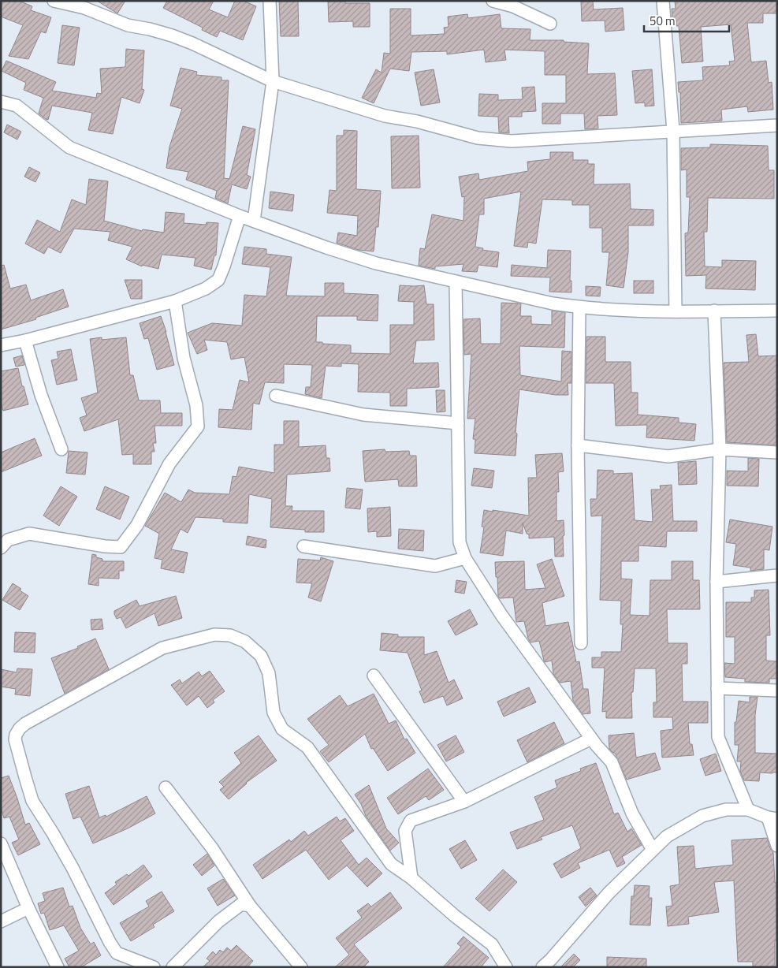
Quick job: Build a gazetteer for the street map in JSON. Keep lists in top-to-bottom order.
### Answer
{
  "scale_bar": "50 m"
}
